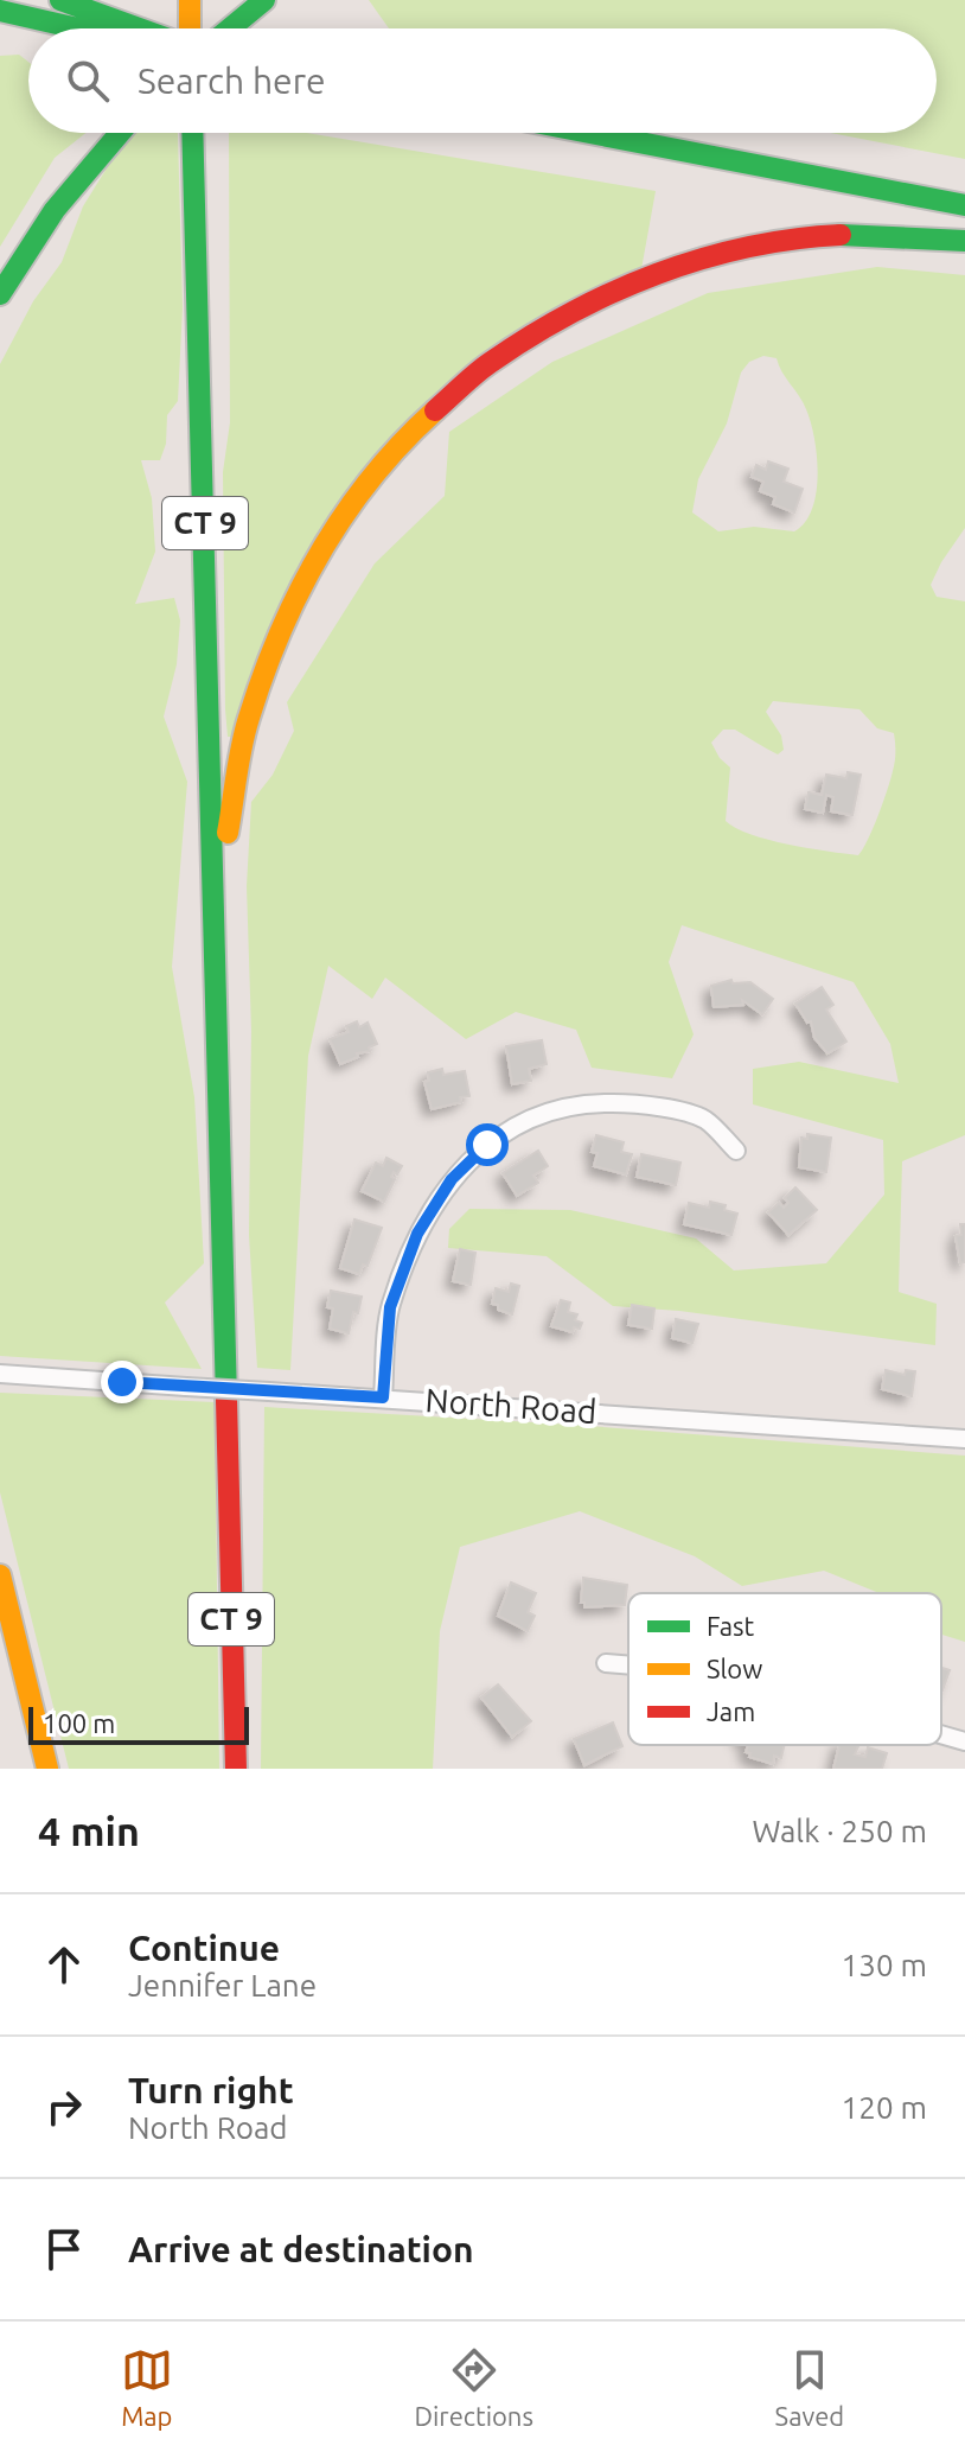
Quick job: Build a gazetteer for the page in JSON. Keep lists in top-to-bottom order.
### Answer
{
  "streets": {
    "highway": ["CT 9"],
    "street": ["North Road"]
  },
  "legend": ["Fast", "Slow", "Jam"],
  "scale_bar": "100 m",
  "page": {
    "search": "Search here",
    "scale": "100 m",
    "heading": ["4 min", "Walk · 250 m"],
    "list": [
      ["Continue", "Jennifer Lane", "130 m"],
      ["Turn right", "North Road", "120 m"],
      "Arrive at destination"
    ],
    "nav": ["Map", "Directions", "Saved"]
  }
}
